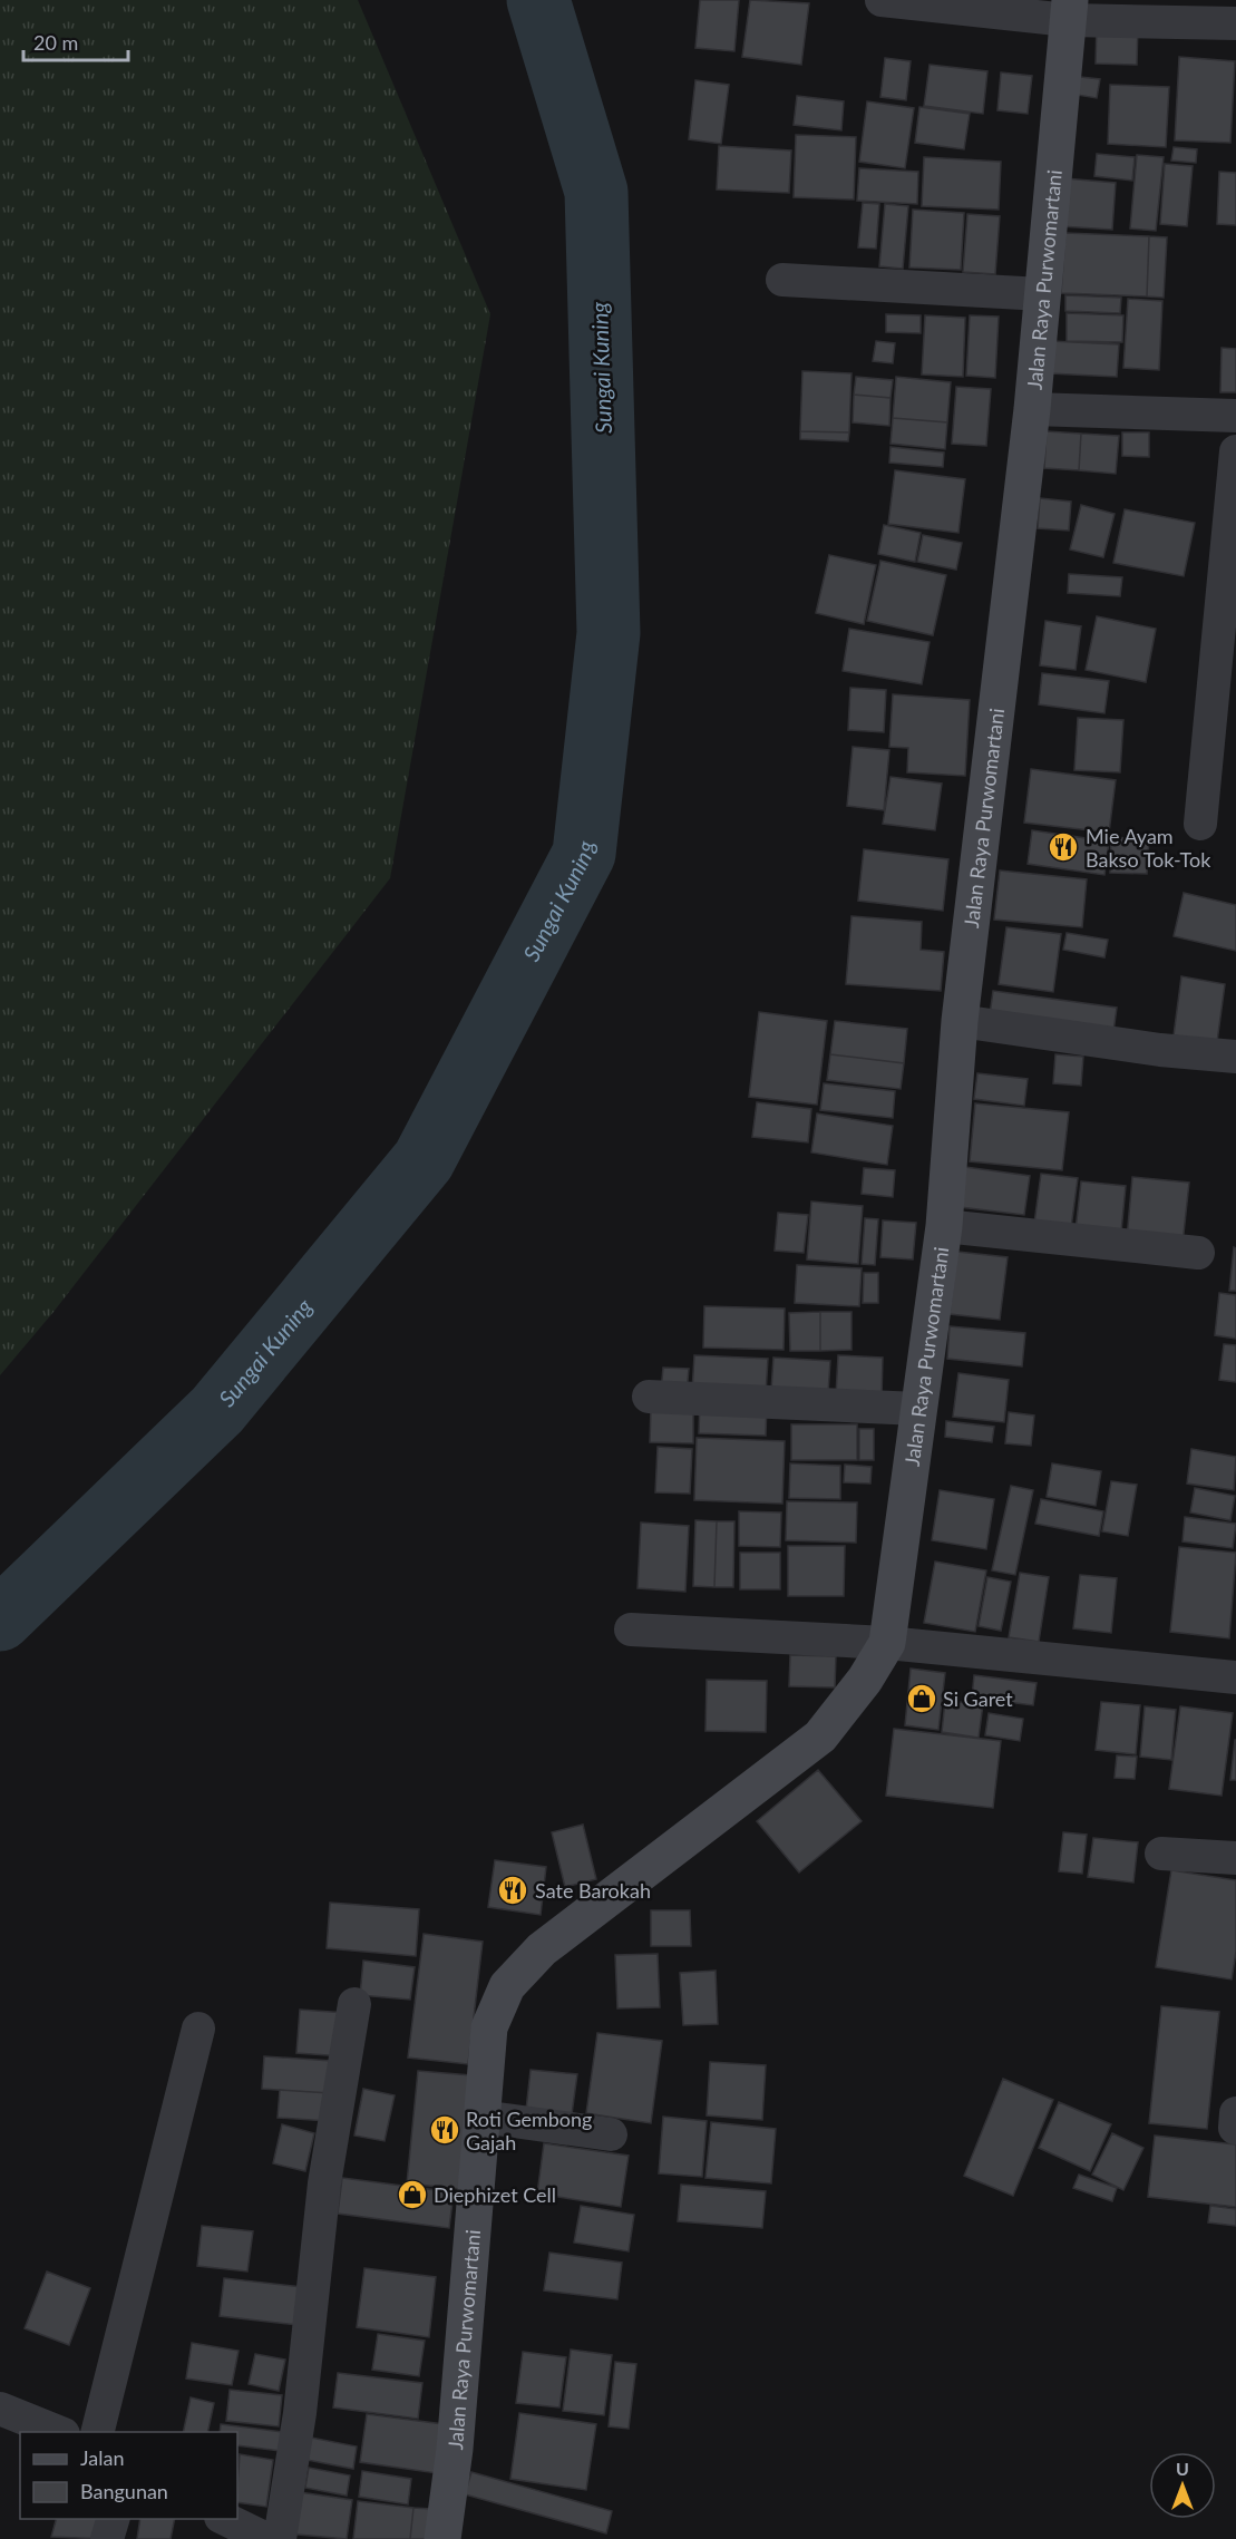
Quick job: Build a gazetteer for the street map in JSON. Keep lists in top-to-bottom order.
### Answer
{
  "streets": {
    "street": ["Jalan Raya Purwomartani"]
  },
  "water": ["Sungai Kuning"],
  "places": {
    "restaurant": ["Mie Ayam Bakso Tok-Tok", "Sate Barokah", "Roti Gembong Gajah"],
    "shop": ["Si Garet", "Diephizet Cell"]
  },
  "legend": ["Jalan", "Bangunan"],
  "scale_bar": "20 m",
  "north": "top"
}
